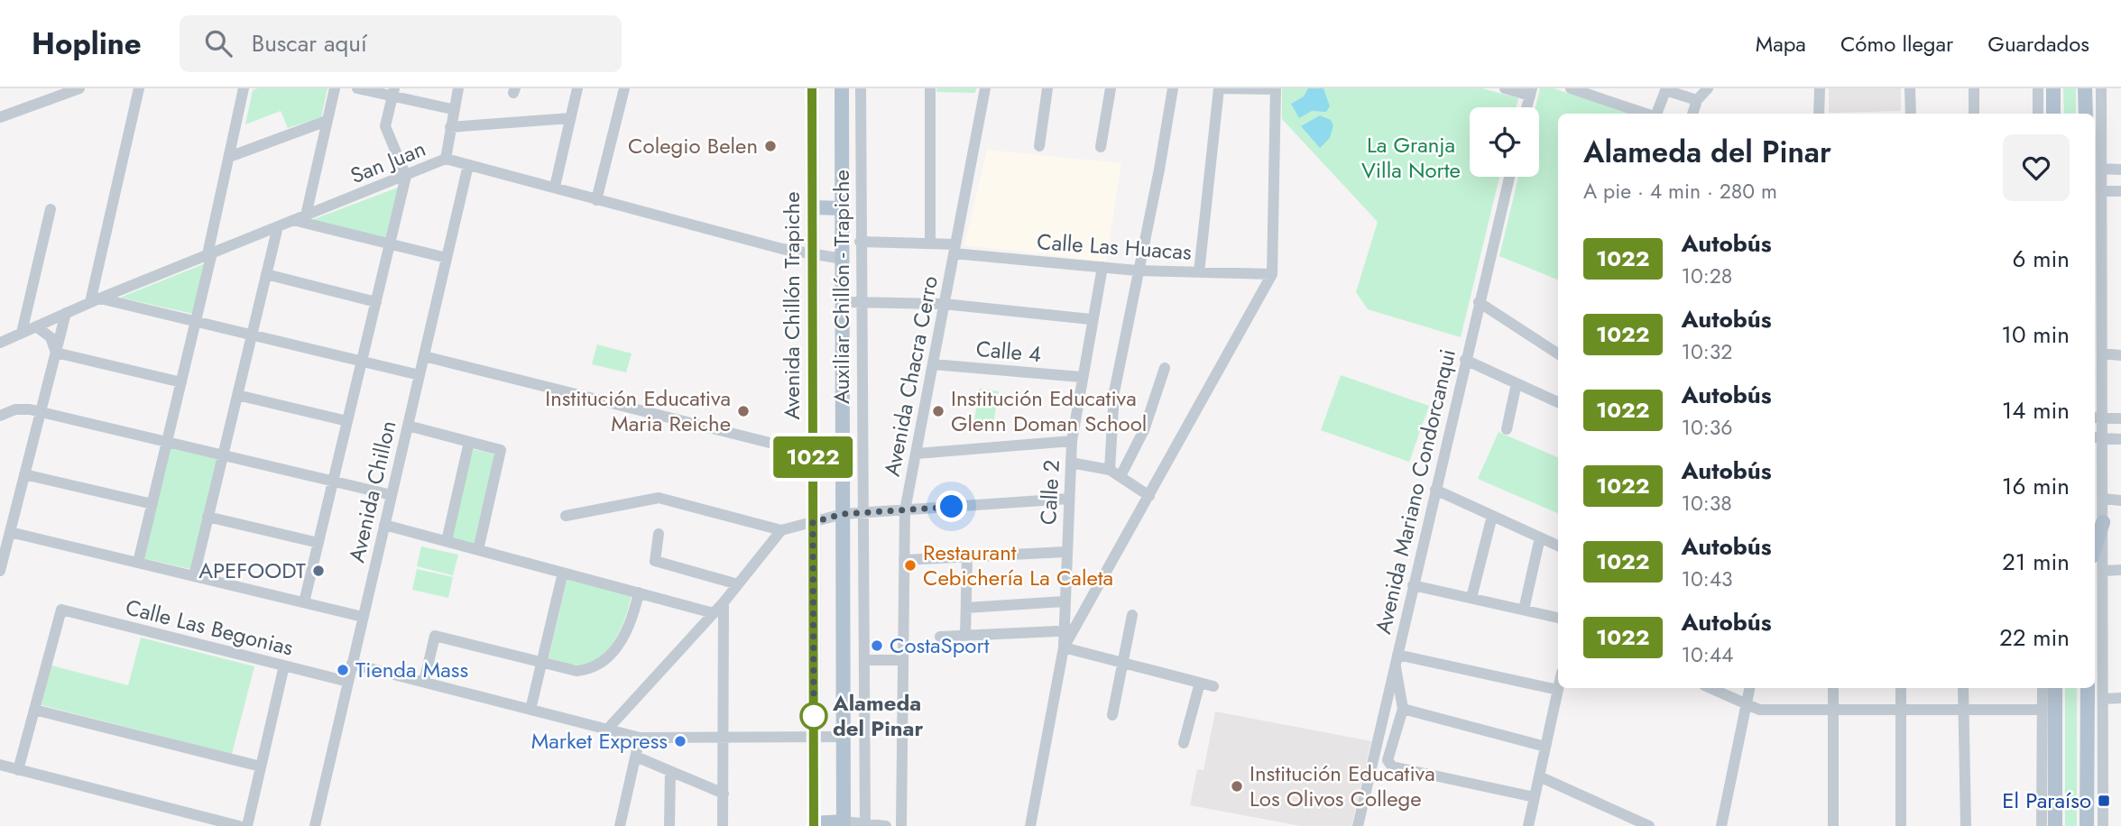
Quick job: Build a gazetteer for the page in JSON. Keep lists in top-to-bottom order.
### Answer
{
  "streets": {
    "main road": ["Avenida Chillón Trapiche"],
    "street": [
      "San Juan",
      "Calle Las Huacas",
      "Auxiliar Chillón - Trapiche",
      "Calle 4",
      "Avenida Chacra Cerro",
      "Avenida Chillon",
      "Avenida Mariano Condorcanqui",
      "Calle 2",
      "Calle Las Begonias"
    ]
  },
  "crossings": [
    ["San Juan", "Avenida Chillón Trapiche"],
    ["San Juan", "Avenida Chillon"],
    ["Calle Las Huacas", "Auxiliar Chillón - Trapiche"],
    ["Calle Las Huacas", "Avenida Chacra Cerro"],
    ["Calle Las Huacas", "Calle 2"],
    ["Calle 4", "Avenida Chacra Cerro"],
    ["Calle 4", "Calle 2"],
    ["Avenida Chillon", "Calle Las Begonias"]
  ],
  "parks": ["La Granja Villa Norte"],
  "places": {
    "other": [
      "Colegio Belen",
      "Institución Educativa Maria Reiche",
      "Institución Educativa Glenn Doman School",
      "Restaurant Cebichería La Caleta",
      "APEFOODT",
      "CostaSport",
      "Tienda Mass",
      "Alameda del Pinar",
      "Market Express",
      "Institución Educativa Los Olivos College"
    ],
    "transit": ["El Paraíso"]
  },
  "lines": ["bus line 1022"],
  "page": {
    "header": "Hopline",
    "search": "Buscar aquí",
    "nav": ["Mapa", "Cómo llegar", "Guardados"],
    "on_map": "1022",
    "heading": ["Alameda del Pinar", "A pie · 4 min · 280 m"],
    "list": [
      {
        "mark": "1022",
        "name": "Autobús",
        "note": "10:28",
        "value": "6 min"
      },
      {
        "mark": "1022",
        "name": "Autobús",
        "note": "10:32",
        "value": "10 min"
      },
      {
        "mark": "1022",
        "name": "Autobús",
        "note": "10:36",
        "value": "14 min"
      },
      {
        "mark": "1022",
        "name": "Autobús",
        "note": "10:38",
        "value": "16 min"
      },
      {
        "mark": "1022",
        "name": "Autobús",
        "note": "10:43",
        "value": "21 min"
      },
      {
        "mark": "1022",
        "name": "Autobús",
        "note": "10:44",
        "value": "22 min"
      }
    ]
  }
}
